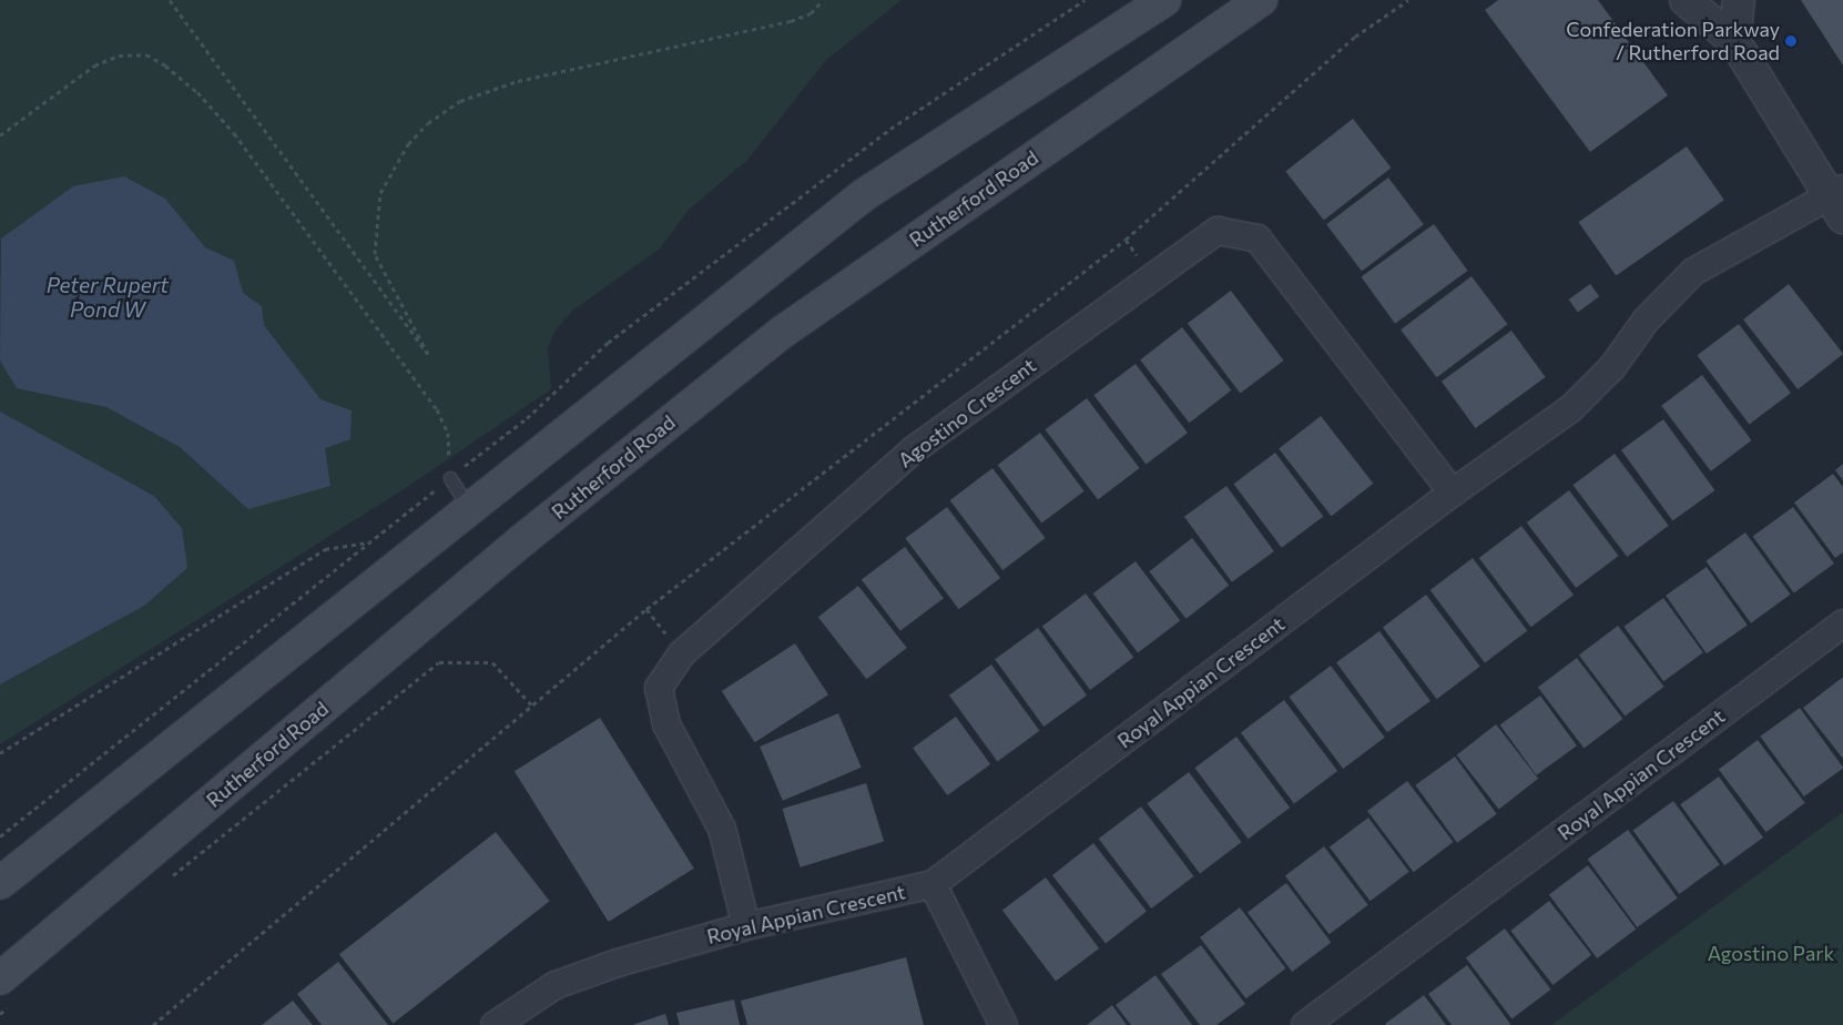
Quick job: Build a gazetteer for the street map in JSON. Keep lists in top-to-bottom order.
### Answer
{
  "streets": {
    "main road": ["Rutherford Road"],
    "street": ["Agostino Crescent", "Royal Appian Crescent"]
  },
  "crossings": [
    ["Agostino Crescent", "Royal Appian Crescent"]
  ],
  "water": ["Peter Rupert Pond W"],
  "parks": ["Agostino Park"],
  "places": ["Confederation Parkway / Rutherford Road"]
}
